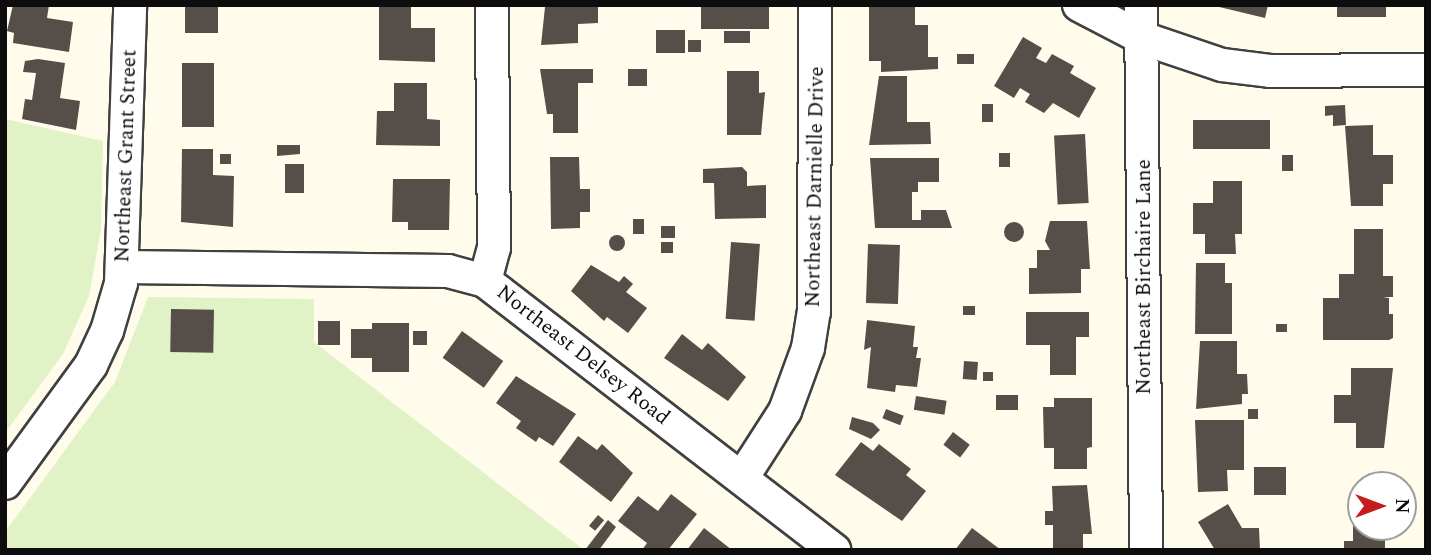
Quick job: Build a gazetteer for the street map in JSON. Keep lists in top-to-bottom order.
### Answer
{
  "streets": {
    "street": [
      "Northeast Grant Street",
      "Northeast Darnielle Drive",
      "Northeast Birchaire Lane",
      "Northeast Delsey Road"
    ]
  },
  "crossings": [
    ["Northeast Grant Street", "Northeast Delsey Road"],
    ["Northeast Darnielle Drive", "Northeast Delsey Road"]
  ],
  "north": "right"
}
